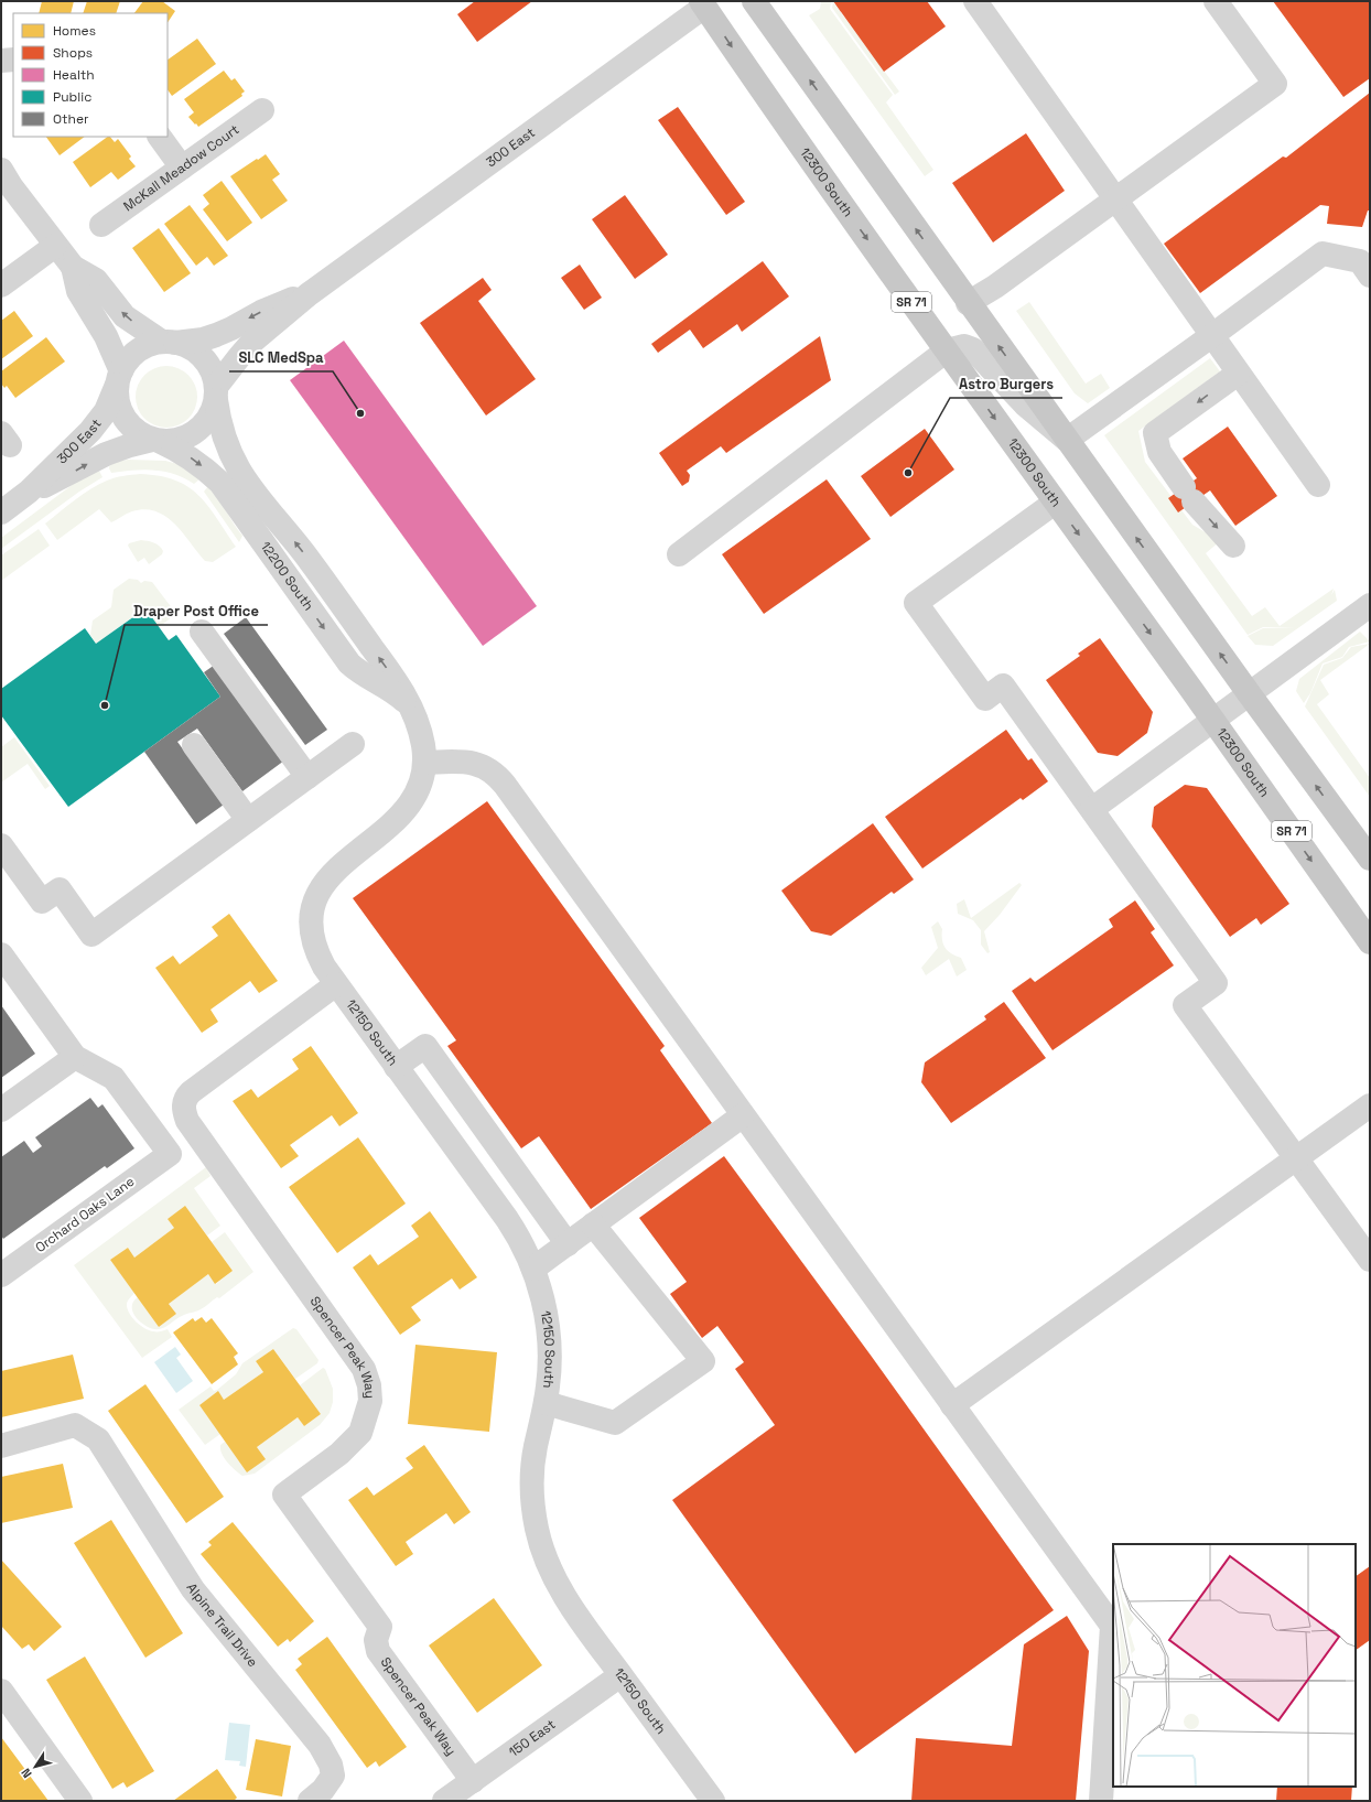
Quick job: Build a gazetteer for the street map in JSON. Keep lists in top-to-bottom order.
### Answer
{
  "streets": {
    "main road": ["12300 South", "SR 71"],
    "street": [
      "300 East",
      "McKall Meadow Court",
      "12200 South",
      "12150 South",
      "Orchard Oaks Lane",
      "Spencer Peak Way",
      "Alpine Trail Drive",
      "150 East"
    ]
  },
  "crossings": [
    ["300 East", "12300 South"],
    ["300 East", "12200 South"],
    ["12200 South", "12150 South"],
    ["12150 South", "Spencer Peak Way"],
    ["12150 South", "150 East"],
    ["Spencer Peak Way", "150 East"]
  ],
  "places": ["SLC MedSpa", "Astro Burgers", "Draper Post Office"],
  "legend": [
    "Homes",
    "Shops",
    "Health",
    "Public",
    "Other"
  ],
  "north": "bottom left"
}
